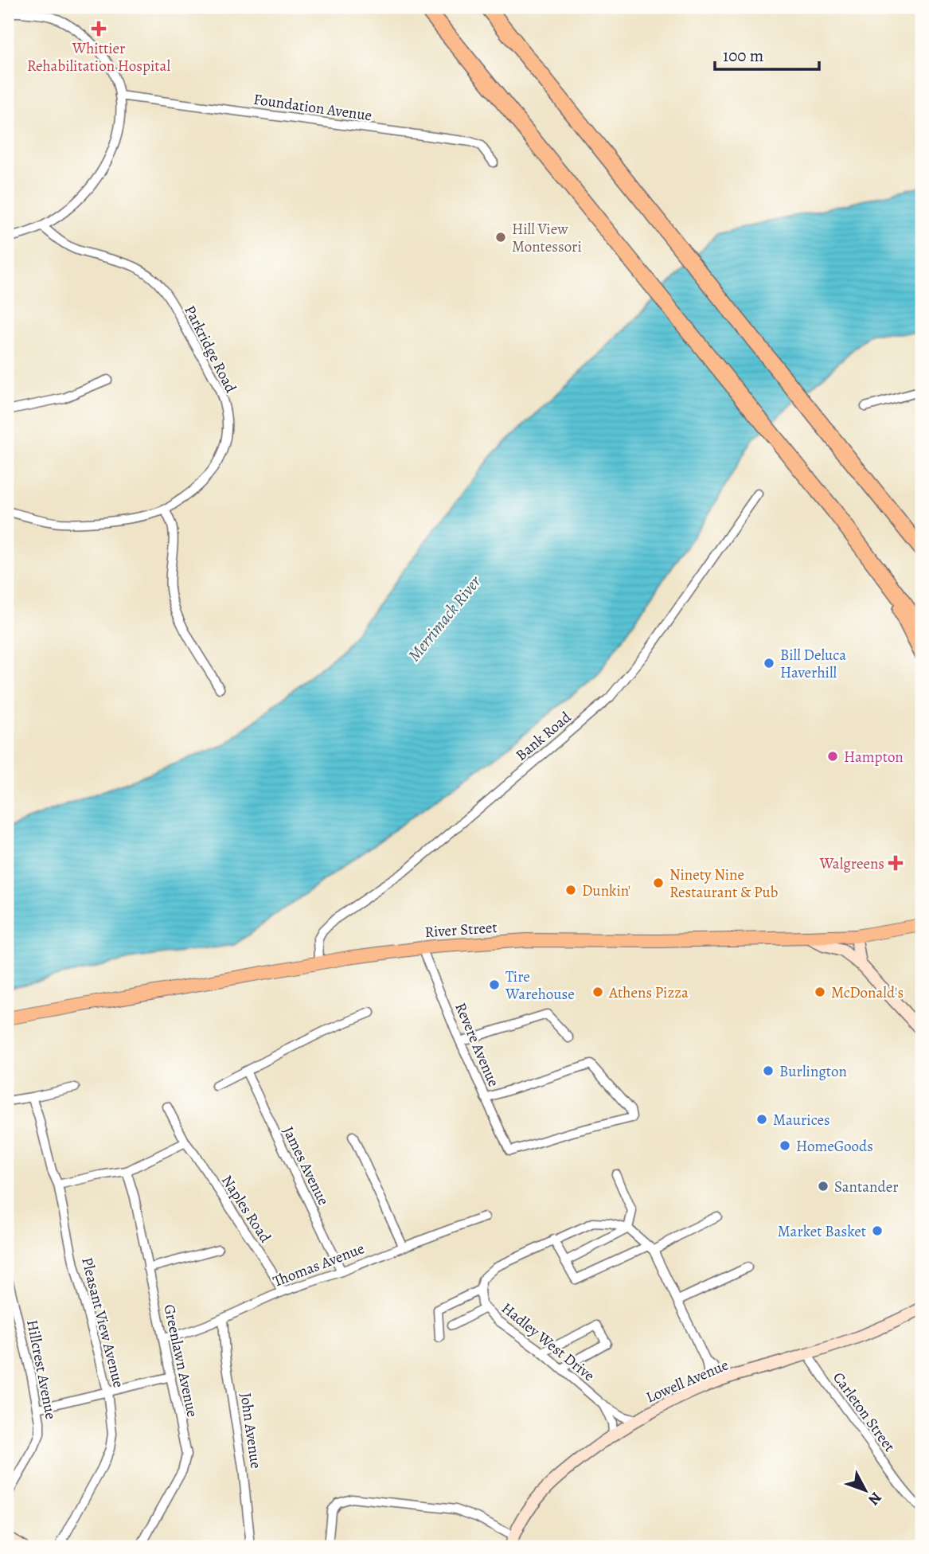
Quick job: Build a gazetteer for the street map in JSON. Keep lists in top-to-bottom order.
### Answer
{
  "streets": {
    "main road": ["River Street", "Lowell Avenue"],
    "street": [
      "Foundation Avenue",
      "Parkridge Road",
      "Bank Road",
      "Revere Avenue",
      "James Avenue",
      "Naples Road",
      "Thomas Avenue",
      "Pleasant View Avenue",
      "Hadley West Drive",
      "Greenlawn Avenue",
      "Hillcrest Avenue",
      "Carleton Street",
      "John Avenue"
    ]
  },
  "crossings": [
    ["Bank Road", "River Street"],
    ["River Street", "Revere Avenue"],
    ["James Avenue", "Thomas Avenue"],
    ["Naples Road", "Thomas Avenue"],
    ["Thomas Avenue", "Greenlawn Avenue"],
    ["Thomas Avenue", "John Avenue"],
    ["Hadley West Drive", "Lowell Avenue"],
    ["Lowell Avenue", "Carleton Street"]
  ],
  "water": ["Merrimack River"],
  "places": {
    "health": ["Whittier Rehabilitation Hospital", "Walgreens"],
    "other": [
      "Hill View Montessori",
      "Bill Deluca Haverhill",
      "Hampton",
      "Ninety Nine Restaurant & Pub",
      "Dunkin'",
      "Tire Warehouse",
      "Athens Pizza",
      "McDonald's",
      "Burlington",
      "Maurices",
      "HomeGoods",
      "Santander",
      "Market Basket"
    ]
  },
  "scale_bar": "100 m",
  "north": "bottom right"
}
